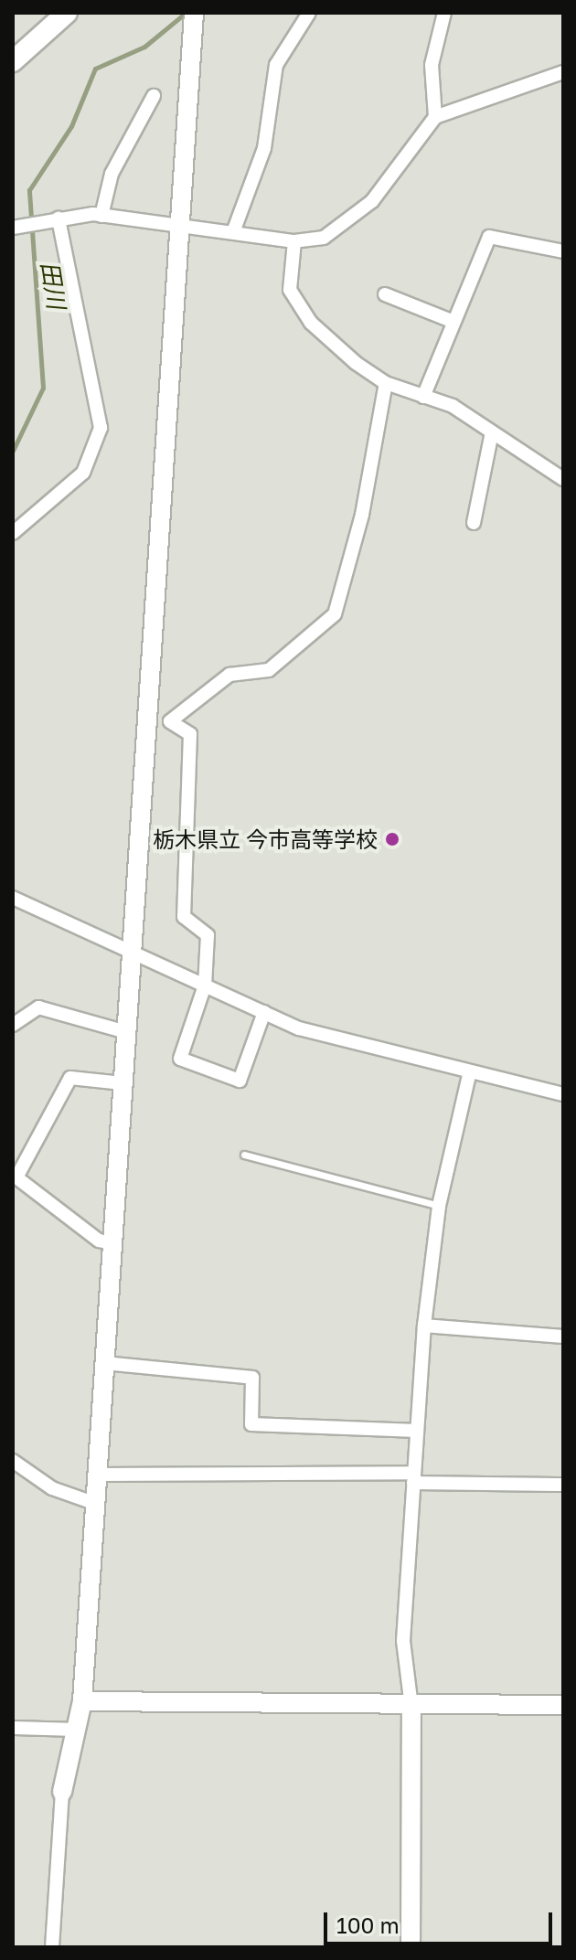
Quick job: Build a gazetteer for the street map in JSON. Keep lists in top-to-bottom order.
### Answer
{
  "water": ["田川"],
  "places": ["栃木県立 今市高等学校"],
  "scale_bar": "100 m"
}
